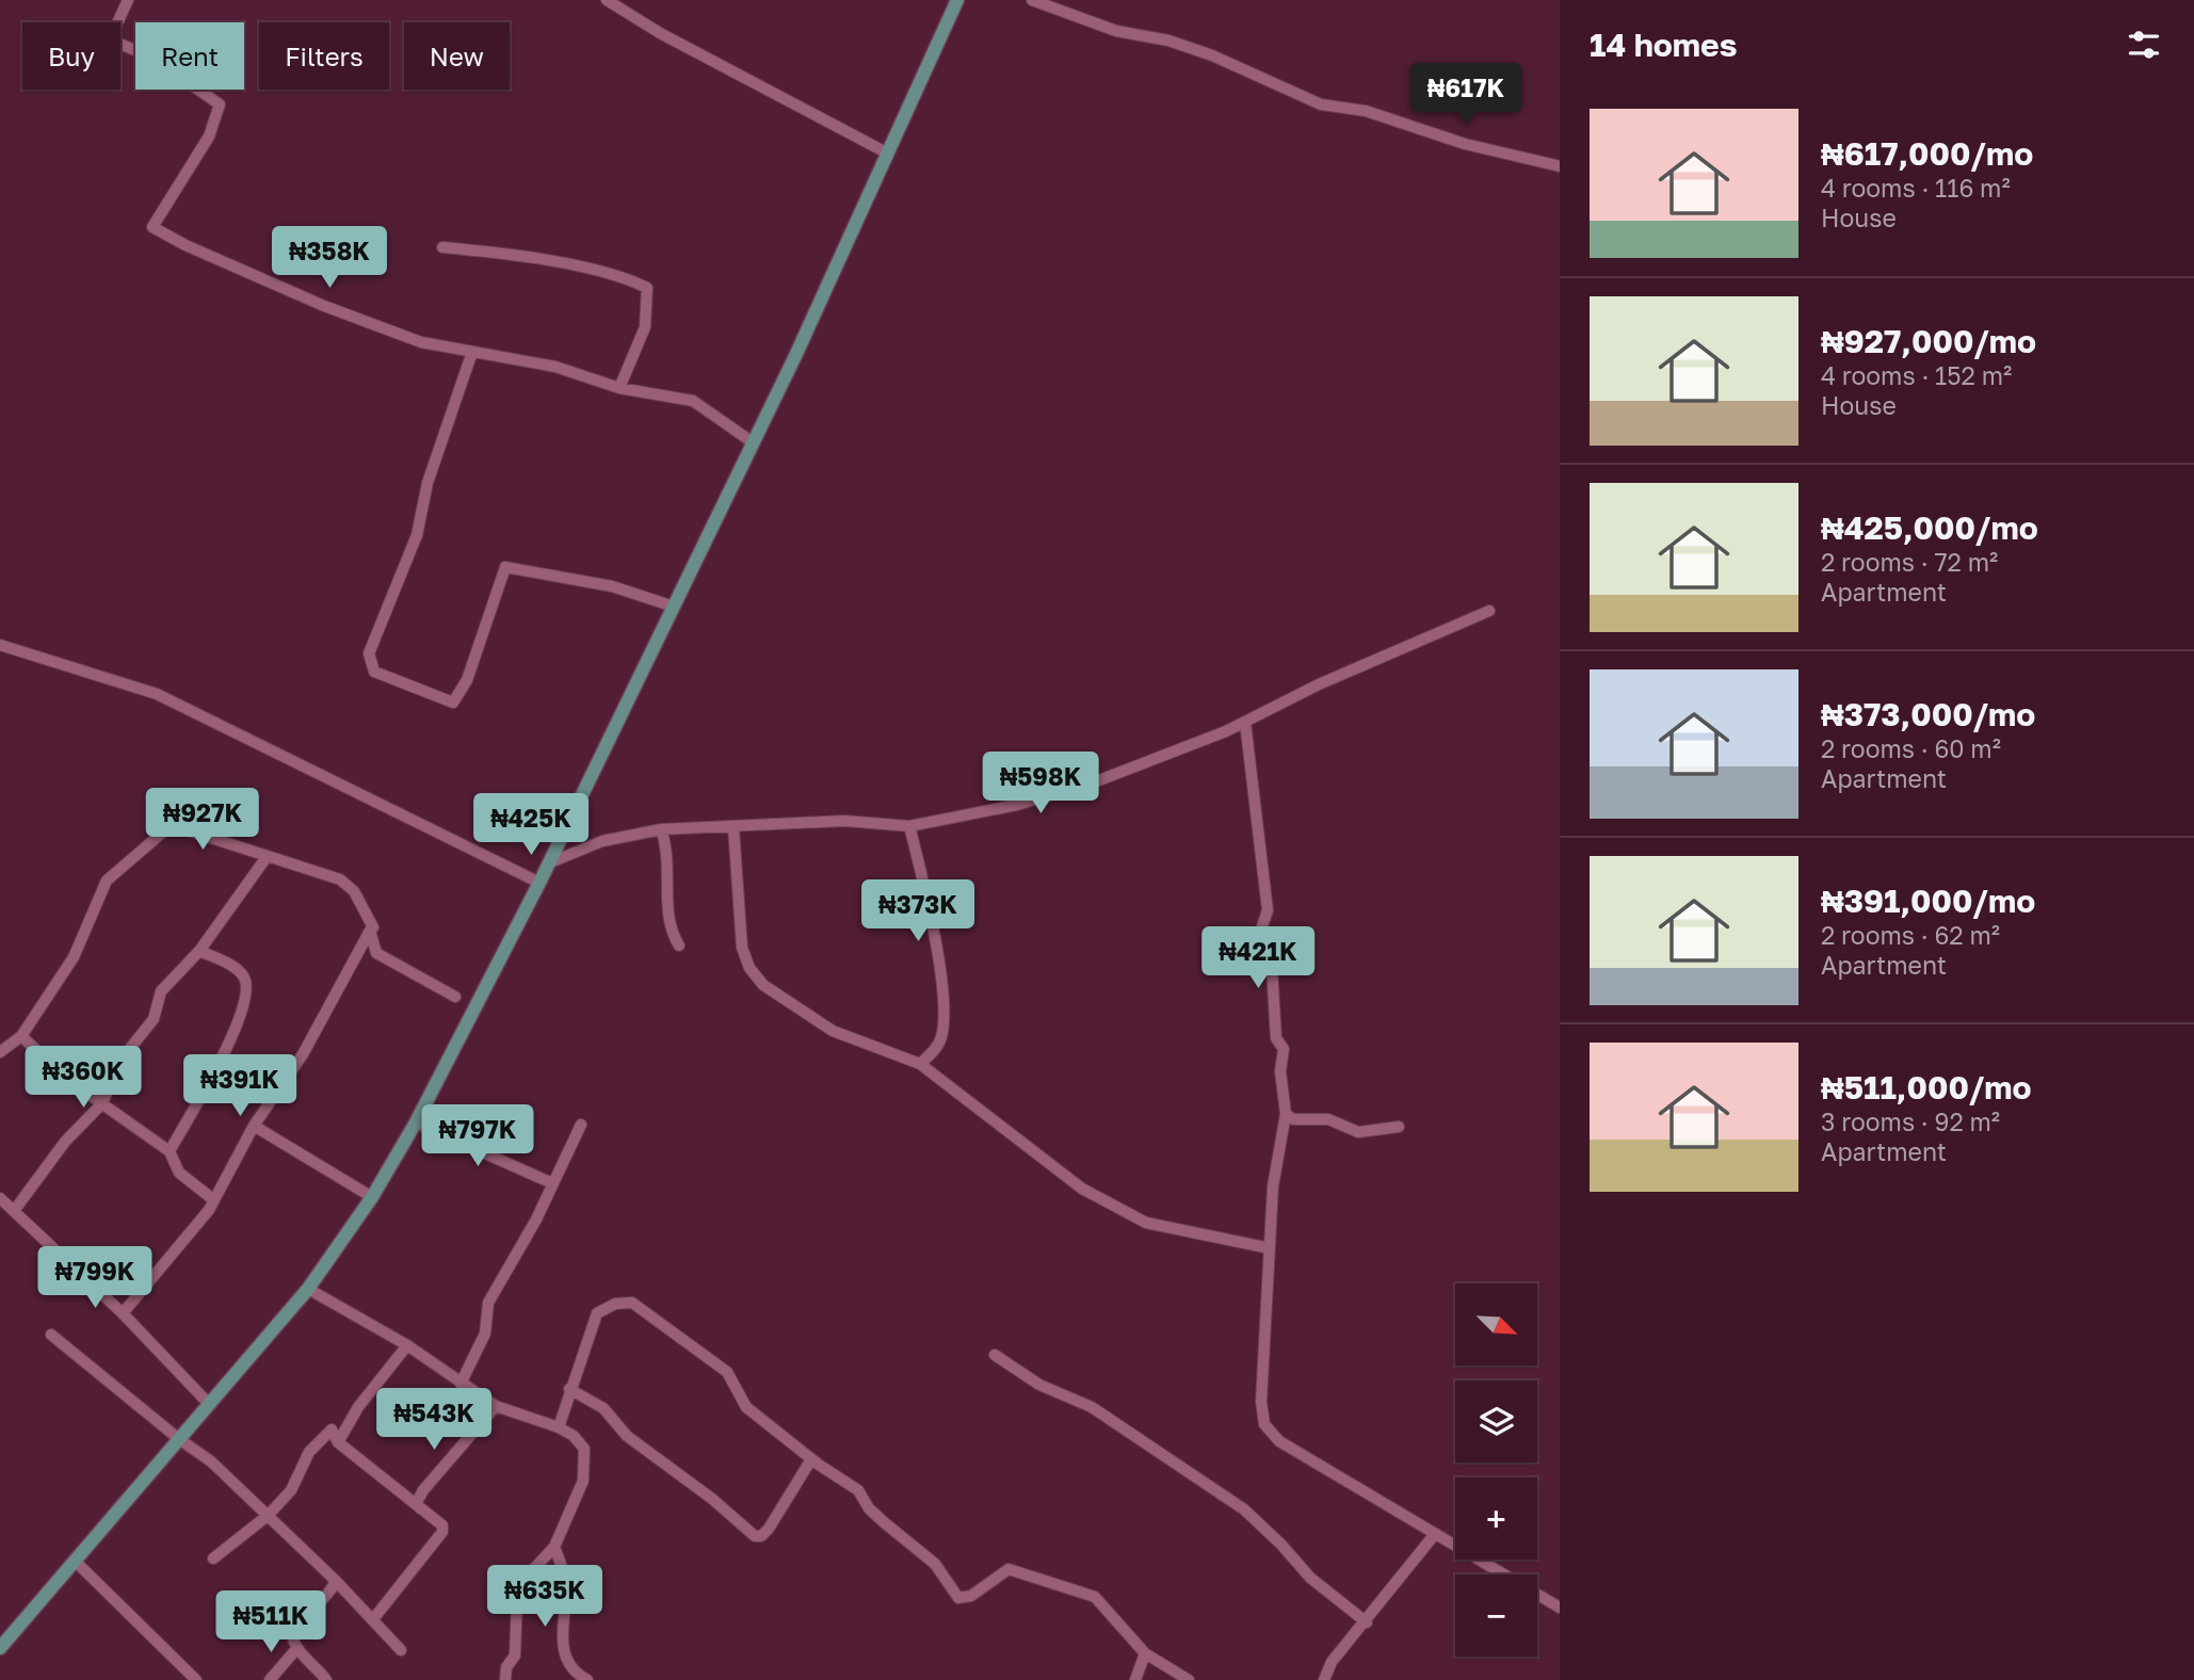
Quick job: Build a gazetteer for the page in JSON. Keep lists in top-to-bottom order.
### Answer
{
  "north": "bottom right",
  "page": {
    "heading": "14 homes",
    "chip": [
      "Buy",
      "Rent",
      "Filters",
      "New"
    ],
    "price": [
      "₦617K",
      "₦358K",
      "₦598K",
      "₦927K",
      "₦425K",
      "₦373K",
      "₦421K",
      "₦360K",
      "₦391K",
      "₦797K",
      "₦799K",
      "₦543K",
      "₦635K",
      "₦511K"
    ],
    "list": [
      {
        "name": "₦617,000/mo",
        "note": "4 rooms · 116 m² · House"
      },
      {
        "name": "₦927,000/mo",
        "note": "4 rooms · 152 m² · House"
      },
      {
        "name": "₦425,000/mo",
        "note": "2 rooms · 72 m² · Apartment"
      },
      {
        "name": "₦373,000/mo",
        "note": "2 rooms · 60 m² · Apartment"
      },
      {
        "name": "₦391,000/mo",
        "note": "2 rooms · 62 m² · Apartment"
      },
      {
        "name": "₦511,000/mo",
        "note": "3 rooms · 92 m² · Apartment"
      }
    ],
    "map_buttons": ["+", "−"]
  }
}
